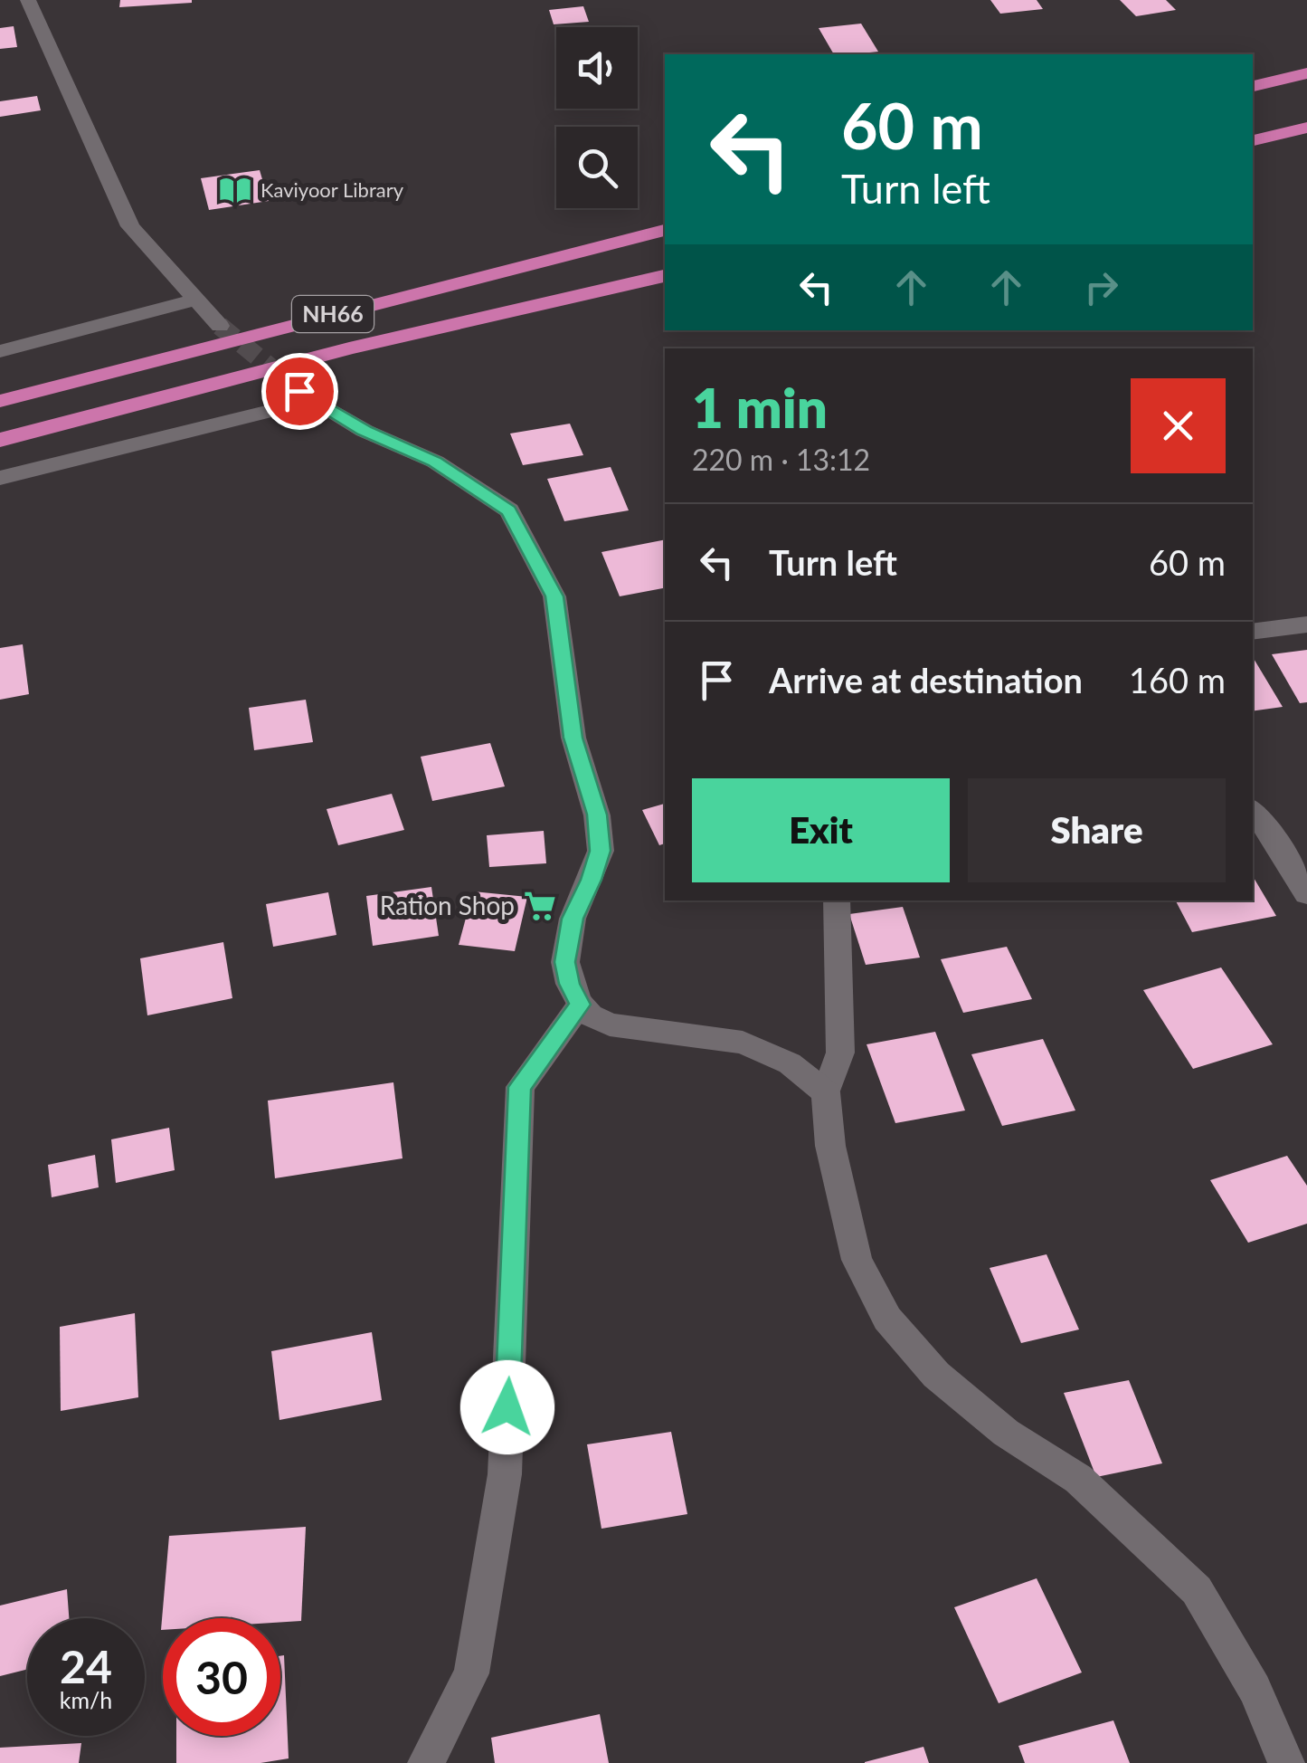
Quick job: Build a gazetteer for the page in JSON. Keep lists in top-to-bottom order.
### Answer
{
  "streets": {
    "highway": ["NH66"]
  },
  "places": {
    "library": ["Kaviyoor Library"],
    "supermarket": ["Ration Shop"]
  },
  "page": {
    "turn": ["60 m", "Turn left"],
    "heading": ["1 min", "220 m · 13:12"],
    "list": [
      {
        "name": "Turn left",
        "value": "60 m"
      },
      {
        "name": "Arrive at destination",
        "value": "160 m"
      }
    ],
    "buttons": ["Exit", "Share"],
    "speed": "24 km/h",
    "limit": "30"
  }
}
